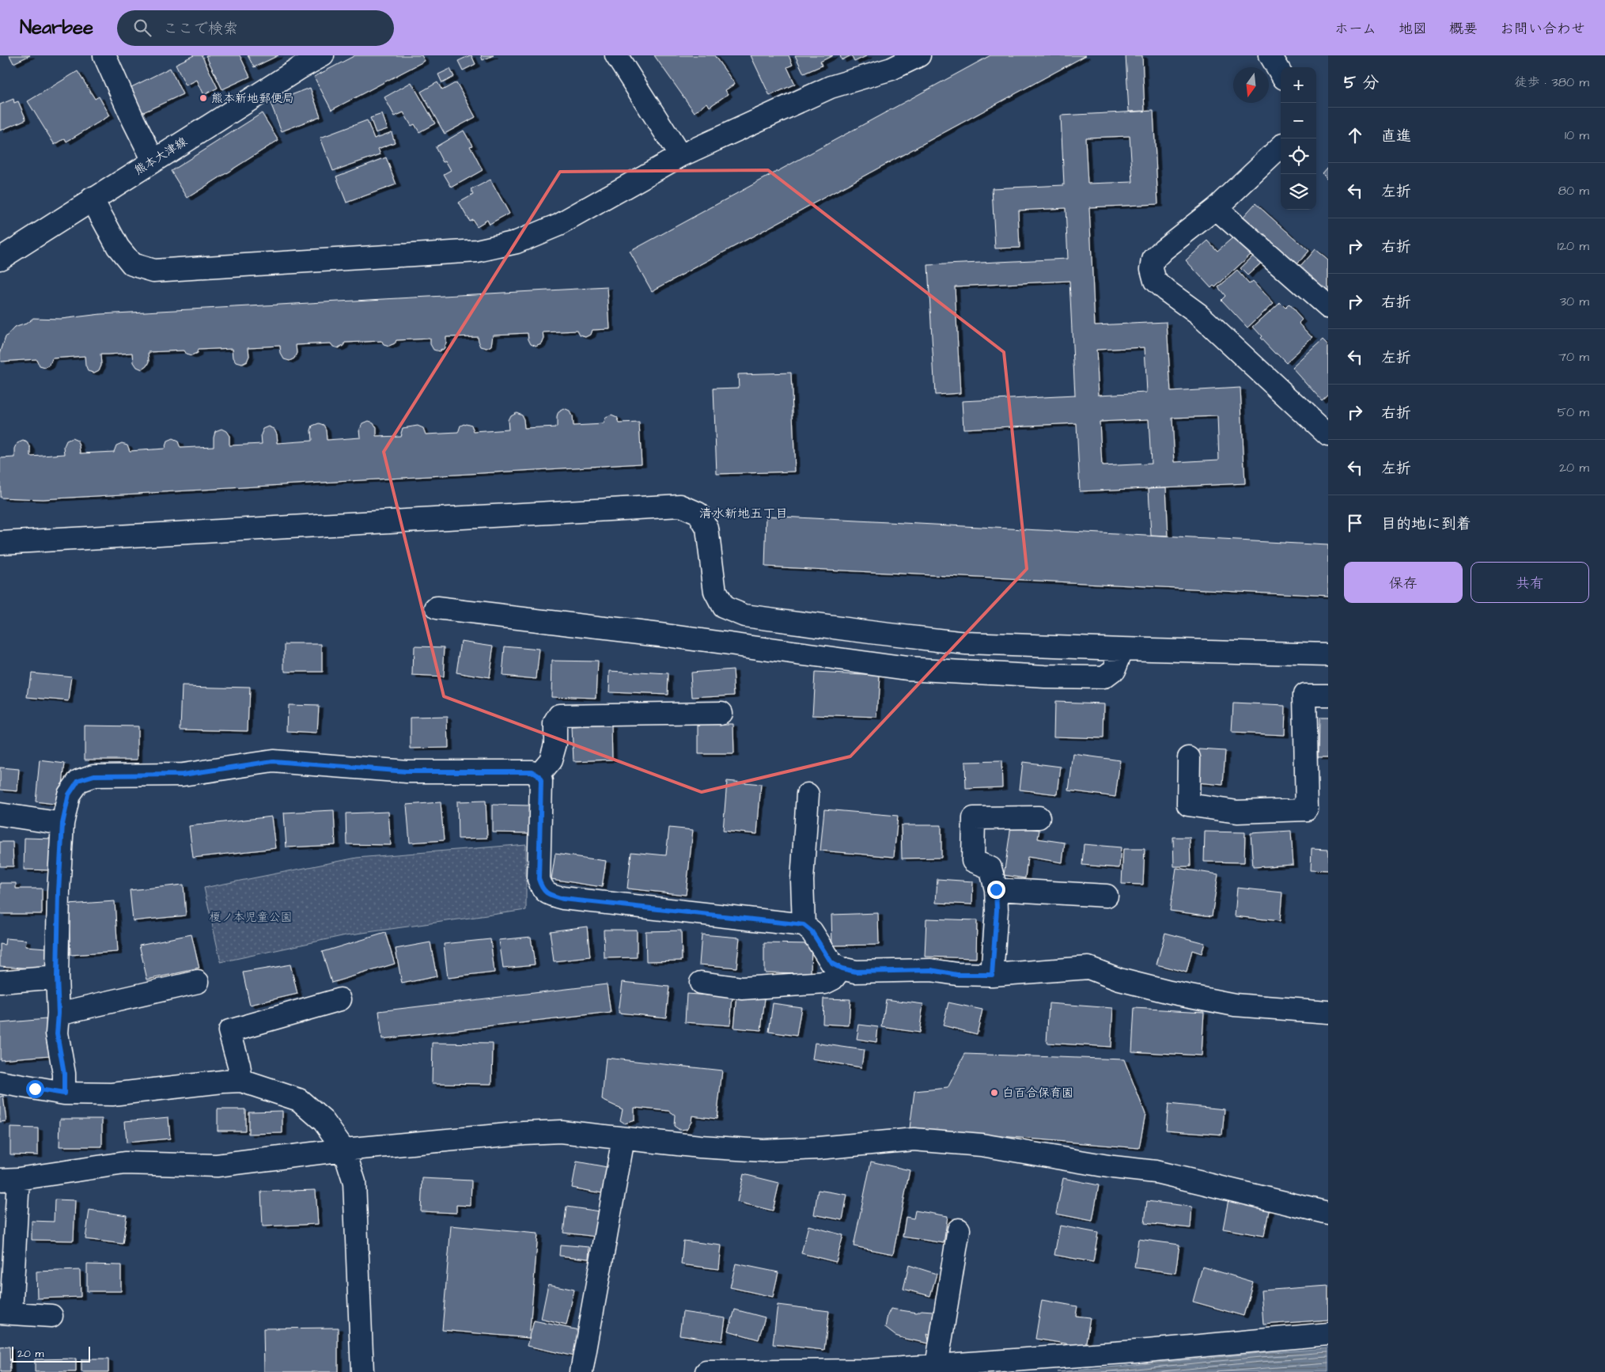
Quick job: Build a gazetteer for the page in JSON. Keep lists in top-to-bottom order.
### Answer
{
  "streets": {
    "street": ["熊本大津線"]
  },
  "districts": ["清水新地五丁目"],
  "parks": ["榎ノ本児童公園"],
  "places": ["熊本新地郵便局", "白百合保育園"],
  "scale_bar": "20 m",
  "north": "bottom",
  "page": {
    "header": "Nearbee",
    "search": "ここで検索",
    "nav": [
      "ホーム",
      "地図",
      "概要",
      "お問い合わせ"
    ],
    "heading": ["5 分", "徒歩 · 380 m"],
    "map_buttons": ["+", "−"],
    "list": [
      ["直進", "10 m"],
      ["左折", "80 m"],
      ["右折", "120 m"],
      ["右折", "30 m"],
      ["左折", "70 m"],
      ["右折", "50 m"],
      ["左折", "20 m"],
      "目的地に到着"
    ],
    "buttons": ["保存", "共有"],
    "scale": "20 m"
  }
}
